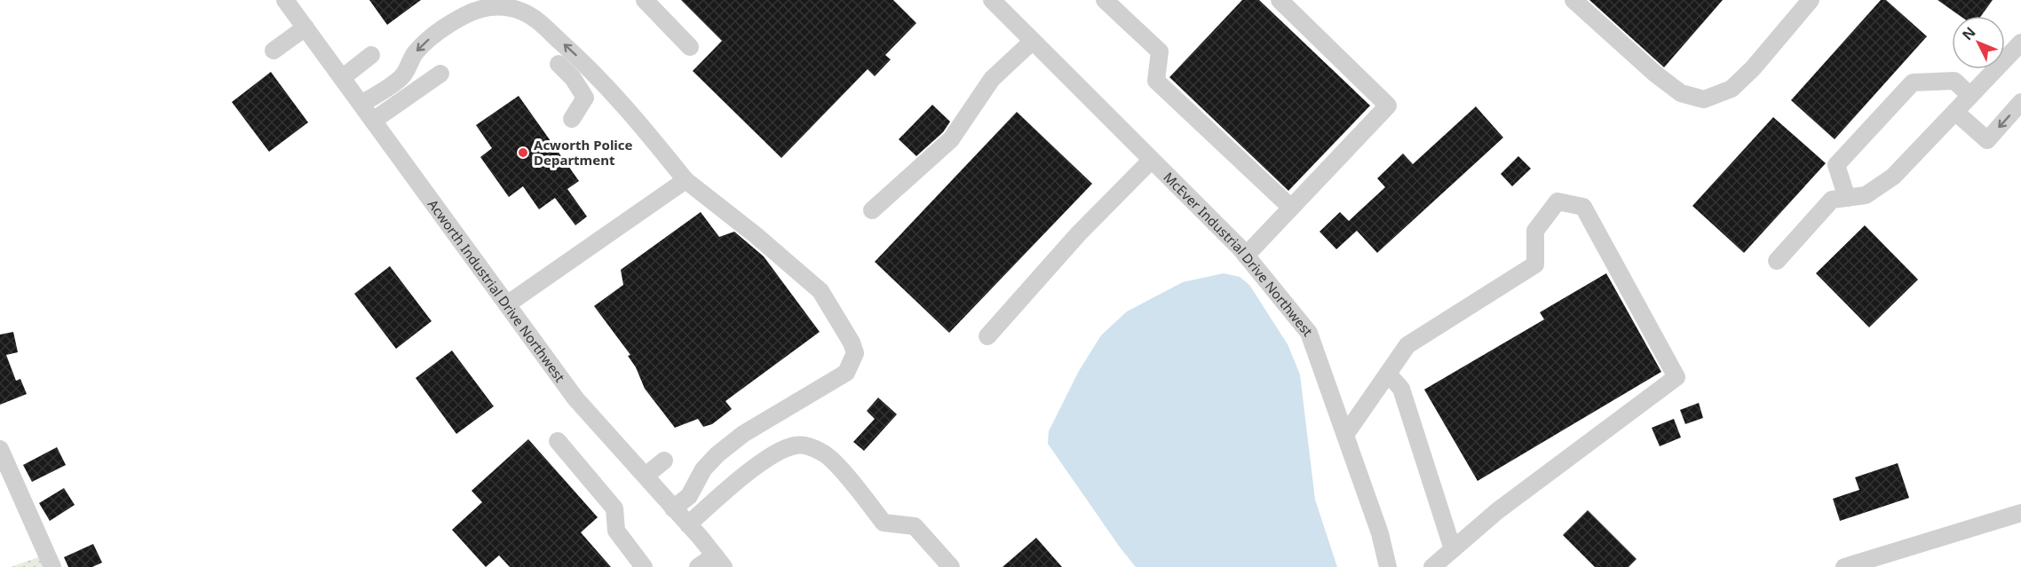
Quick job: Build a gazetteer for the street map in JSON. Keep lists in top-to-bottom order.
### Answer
{
  "streets": {
    "street": ["McEver Industrial Drive Northwest", "Acworth Industrial Drive Northwest"]
  },
  "places": ["Acworth Police Department"],
  "north": "top left"
}
